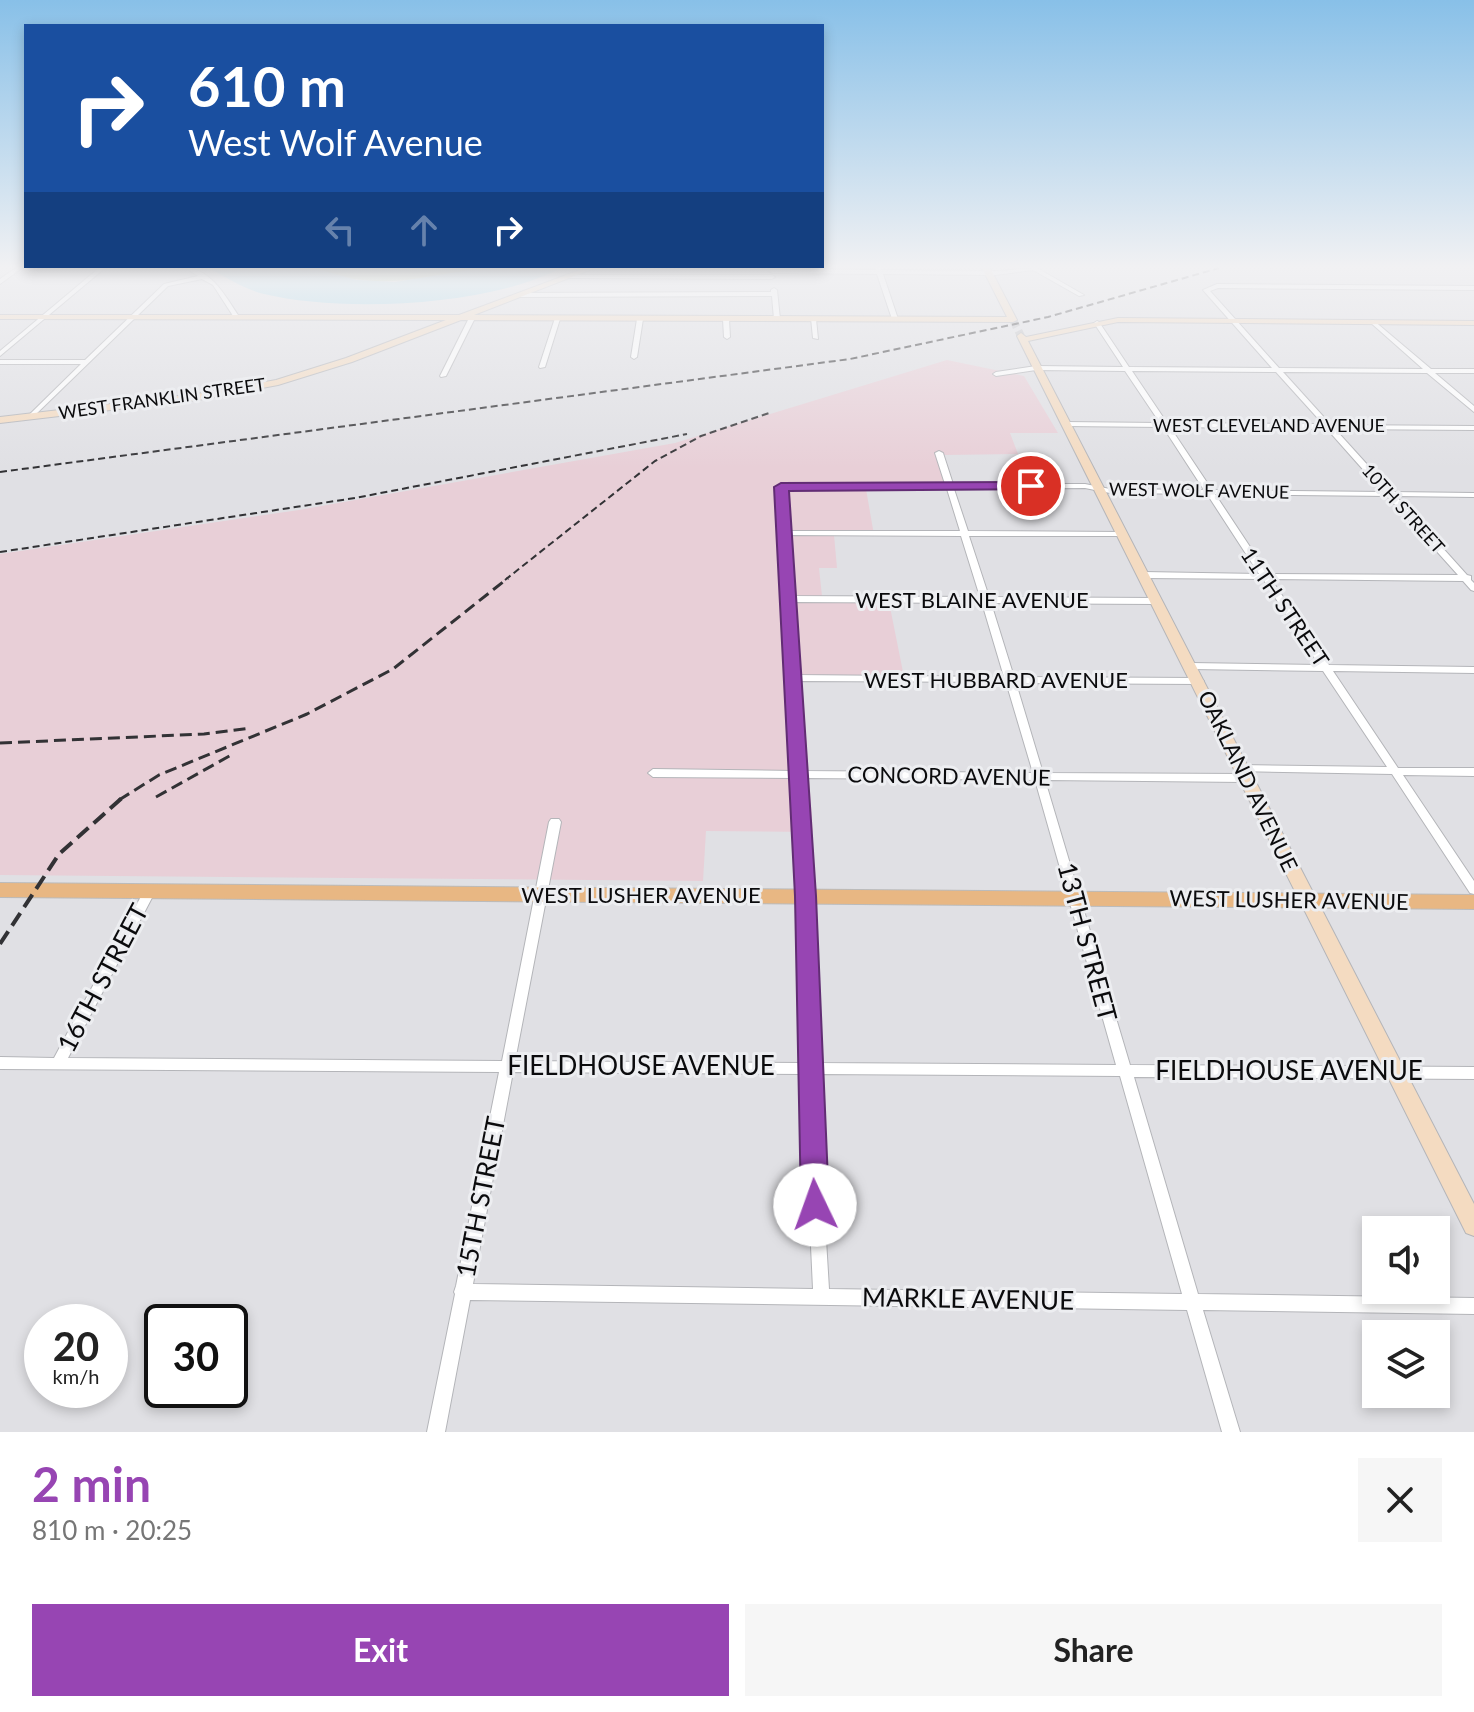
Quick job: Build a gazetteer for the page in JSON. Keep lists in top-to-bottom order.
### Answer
{
  "streets": {
    "main road": ["WEST LUSHER AVENUE"],
    "street": [
      "WEST FRANKLIN STREET",
      "WEST CLEVELAND AVENUE",
      "WEST WOLF AVENUE",
      "10TH STREET",
      "WEST BLAINE AVENUE",
      "11TH STREET",
      "WEST HUBBARD AVENUE",
      "CONCORD AVENUE",
      "OAKLAND AVENUE",
      "13TH STREET",
      "16TH STREET",
      "FIELDHOUSE AVENUE",
      "15TH STREET",
      "MARKLE AVENUE"
    ]
  },
  "crossings": [
    ["WEST CLEVELAND AVENUE", "10TH STREET"],
    ["WEST CLEVELAND AVENUE", "11TH STREET"],
    ["WEST CLEVELAND AVENUE", "OAKLAND AVENUE"],
    ["WEST WOLF AVENUE", "10TH STREET"],
    ["WEST WOLF AVENUE", "11TH STREET"],
    ["WEST WOLF AVENUE", "OAKLAND AVENUE"],
    ["WEST WOLF AVENUE", "13TH STREET"],
    ["WEST BLAINE AVENUE", "OAKLAND AVENUE"],
    ["WEST BLAINE AVENUE", "13TH STREET"],
    ["11TH STREET", "CONCORD AVENUE"],
    ["WEST HUBBARD AVENUE", "OAKLAND AVENUE"],
    ["WEST HUBBARD AVENUE", "13TH STREET"],
    ["CONCORD AVENUE", "OAKLAND AVENUE"],
    ["CONCORD AVENUE", "13TH STREET"],
    ["OAKLAND AVENUE", "WEST LUSHER AVENUE"],
    ["OAKLAND AVENUE", "FIELDHOUSE AVENUE"],
    ["WEST LUSHER AVENUE", "13TH STREET"],
    ["WEST LUSHER AVENUE", "16TH STREET"],
    ["WEST LUSHER AVENUE", "15TH STREET"],
    ["13TH STREET", "FIELDHOUSE AVENUE"],
    ["13TH STREET", "MARKLE AVENUE"],
    ["16TH STREET", "FIELDHOUSE AVENUE"],
    ["FIELDHOUSE AVENUE", "15TH STREET"],
    ["15TH STREET", "MARKLE AVENUE"]
  ],
  "page": {
    "turn": ["610 m", "West Wolf Avenue"],
    "speed": "20 km/h",
    "limit": "30",
    "heading": ["2 min", "810 m · 20:25"],
    "buttons": ["Exit", "Share"]
  }
}
